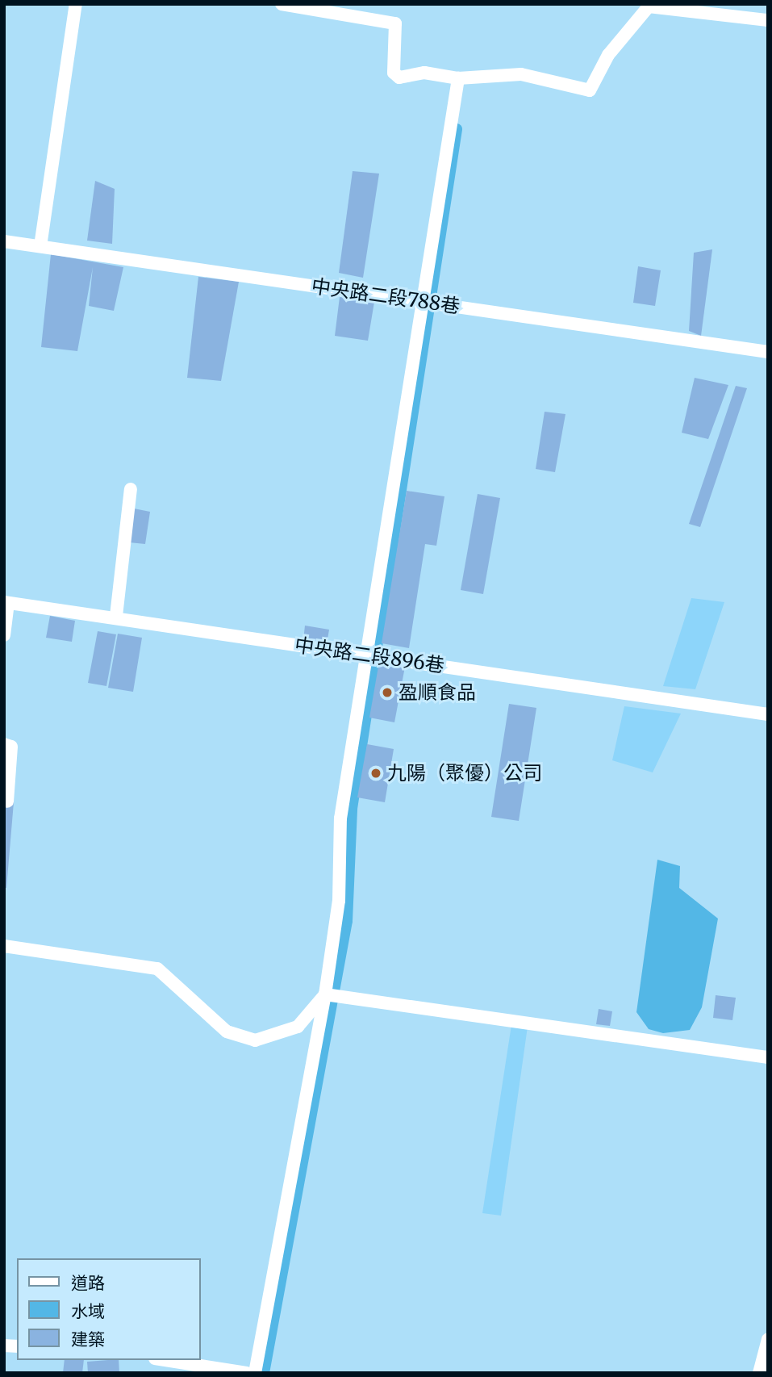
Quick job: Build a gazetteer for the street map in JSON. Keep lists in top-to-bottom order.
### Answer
{
  "streets": {
    "street": ["中央路二段788巷", "中央路二段896巷"]
  },
  "places": ["盈順食品", "九陽（聚優）公司"],
  "legend": ["道路", "水域", "建築"]
}
